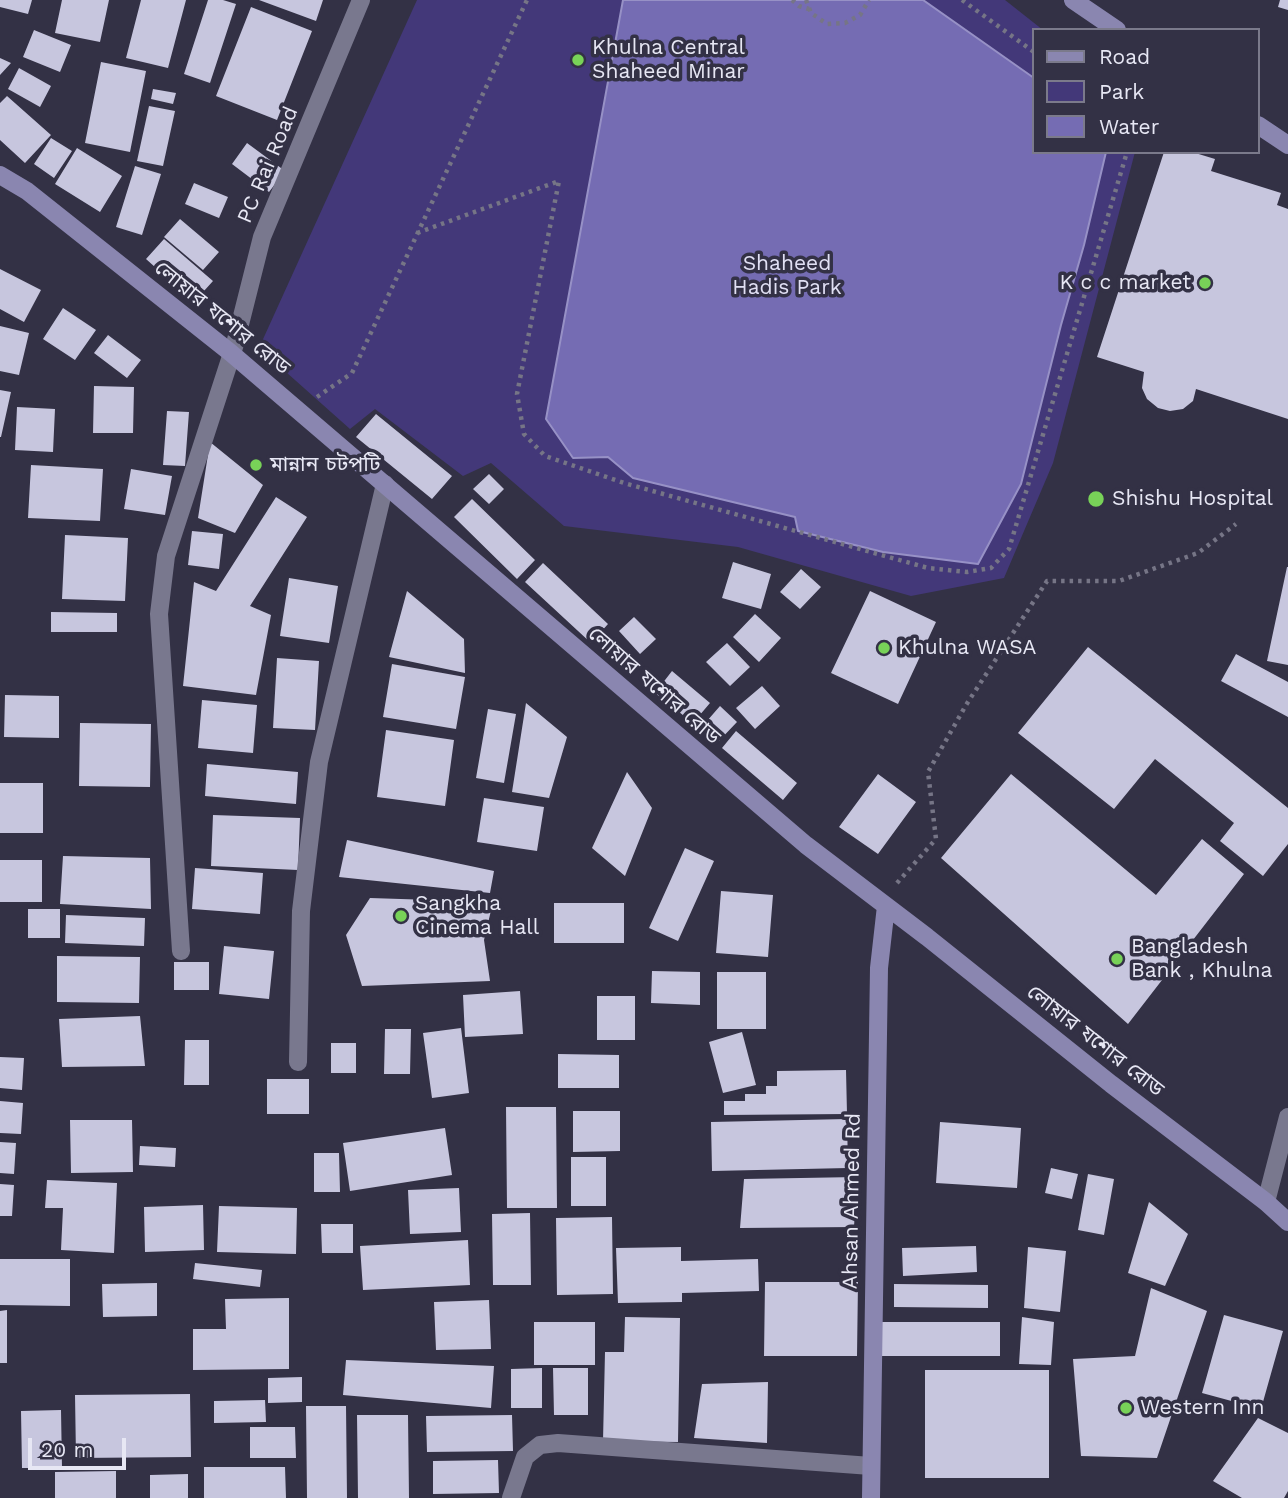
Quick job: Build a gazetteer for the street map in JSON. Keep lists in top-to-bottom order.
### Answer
{
  "streets": {
    "main road": ["লোয়ার যশোর রোড", "Ahsan Ahmed Rd"],
    "street": ["PC Rai Road"]
  },
  "crossings": [
    ["PC Rai Road", "লোয়ার যশোর রোড"],
    ["লোয়ার যশোর রোড", "Ahsan Ahmed Rd"]
  ],
  "parks": ["Shaheed Hadis Park"],
  "places": [
    "Khulna Central Shaheed Minar",
    "K c c market",
    "মান্নান চটপটি",
    "Shishu Hospital",
    "Khulna WASA",
    "Sangkha Cinema Hall",
    "Bangladesh Bank , Khulna",
    "Western Inn"
  ],
  "legend": ["Road", "Park", "Water"],
  "scale_bar": "20 m"
}
